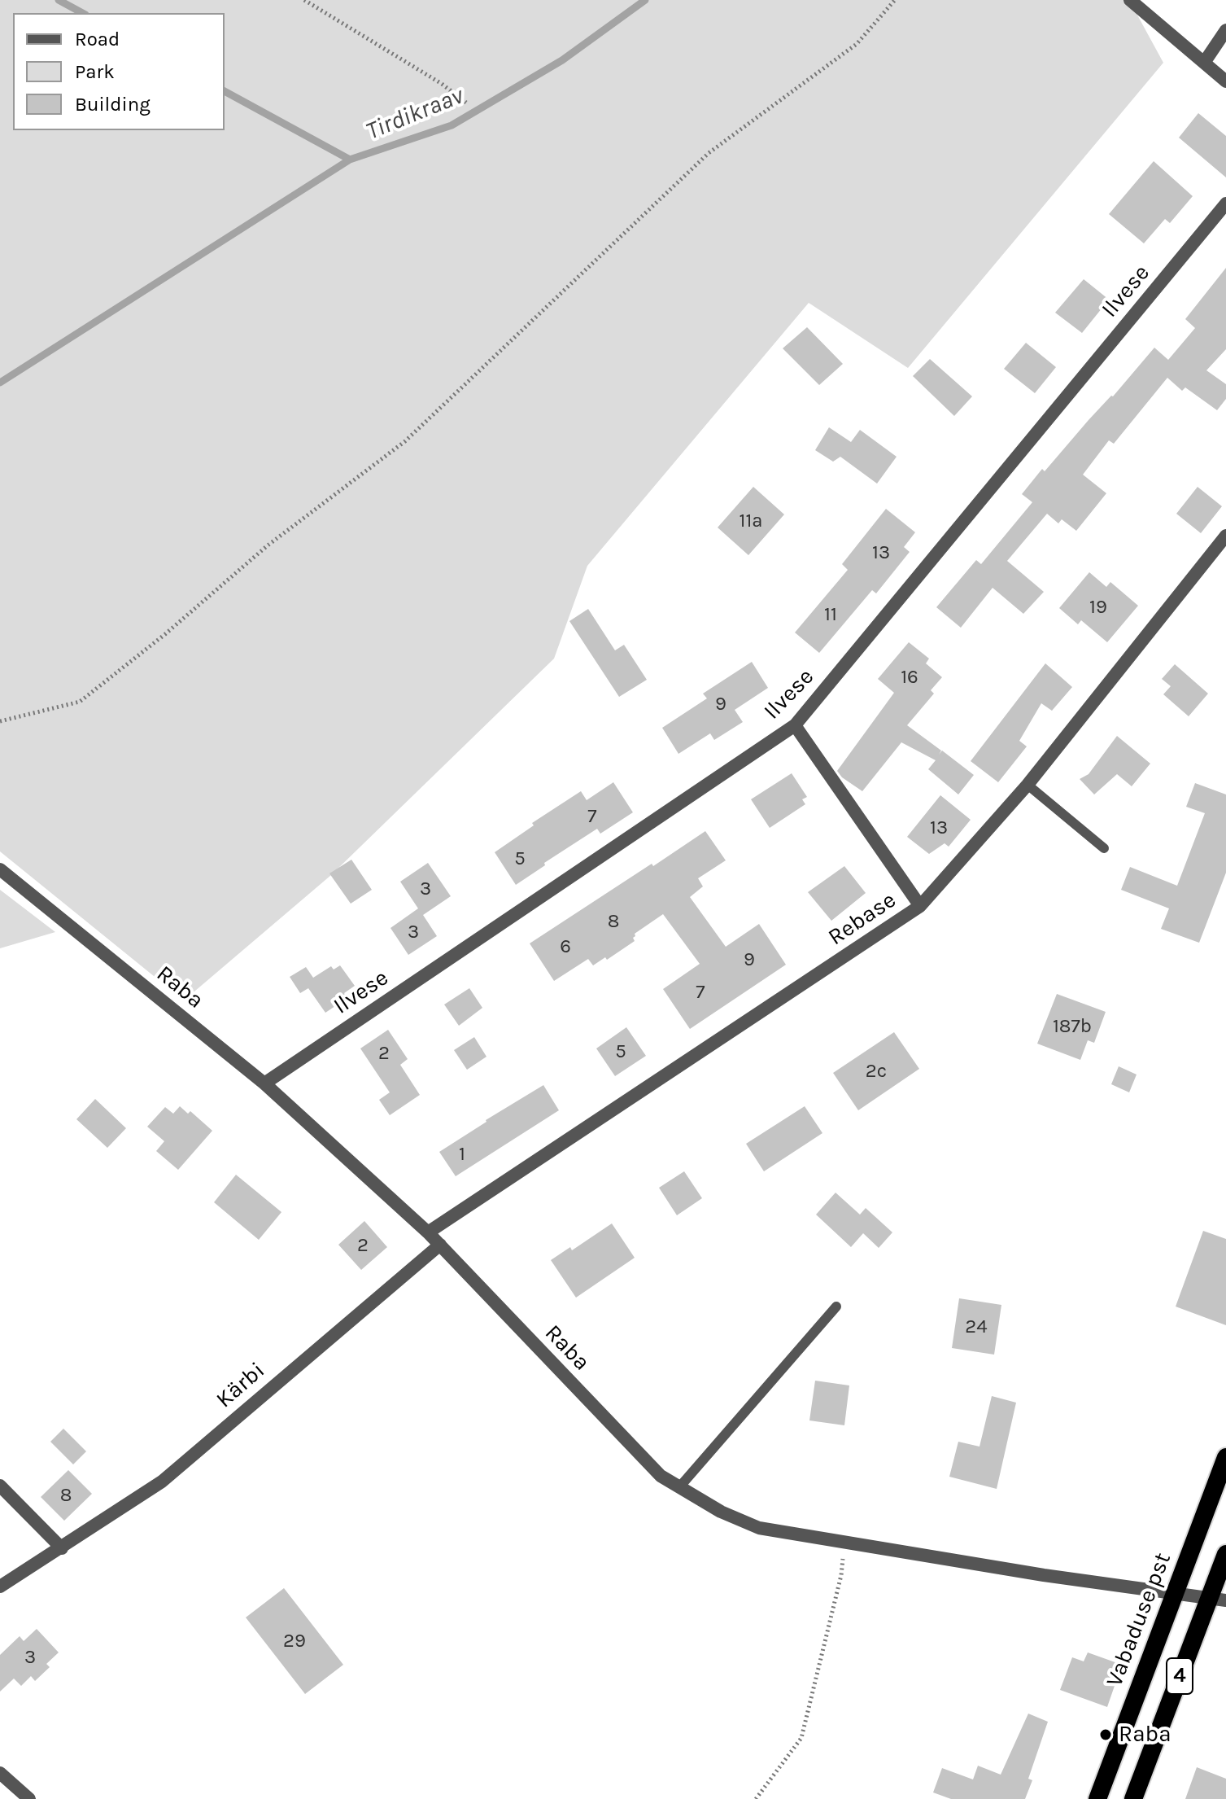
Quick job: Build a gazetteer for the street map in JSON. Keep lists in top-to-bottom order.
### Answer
{
  "streets": {
    "highway": ["Vabaduse pst", "4"],
    "street": [
      "Ilvese",
      "Rebase",
      "Raba",
      "Kärbi"
    ]
  },
  "crossings": [
    ["Ilvese", "Raba"],
    ["Rebase", "Raba"],
    ["Raba", "Kärbi"],
    ["Raba", "Vabaduse pst"],
    ["Raba", "4"]
  ],
  "water": ["Tirdikraav"],
  "places": ["Raba"],
  "house_numbers": [
    "11a",
    "13",
    "19",
    "11",
    "16",
    "9",
    "7",
    "13",
    "5",
    "3",
    "8",
    "3",
    "6",
    "9",
    "7",
    "187b",
    "5",
    "2",
    "2c",
    "1",
    "2",
    "24",
    "8",
    "29",
    "3"
  ],
  "legend": ["Road", "Park", "Building"]
}
